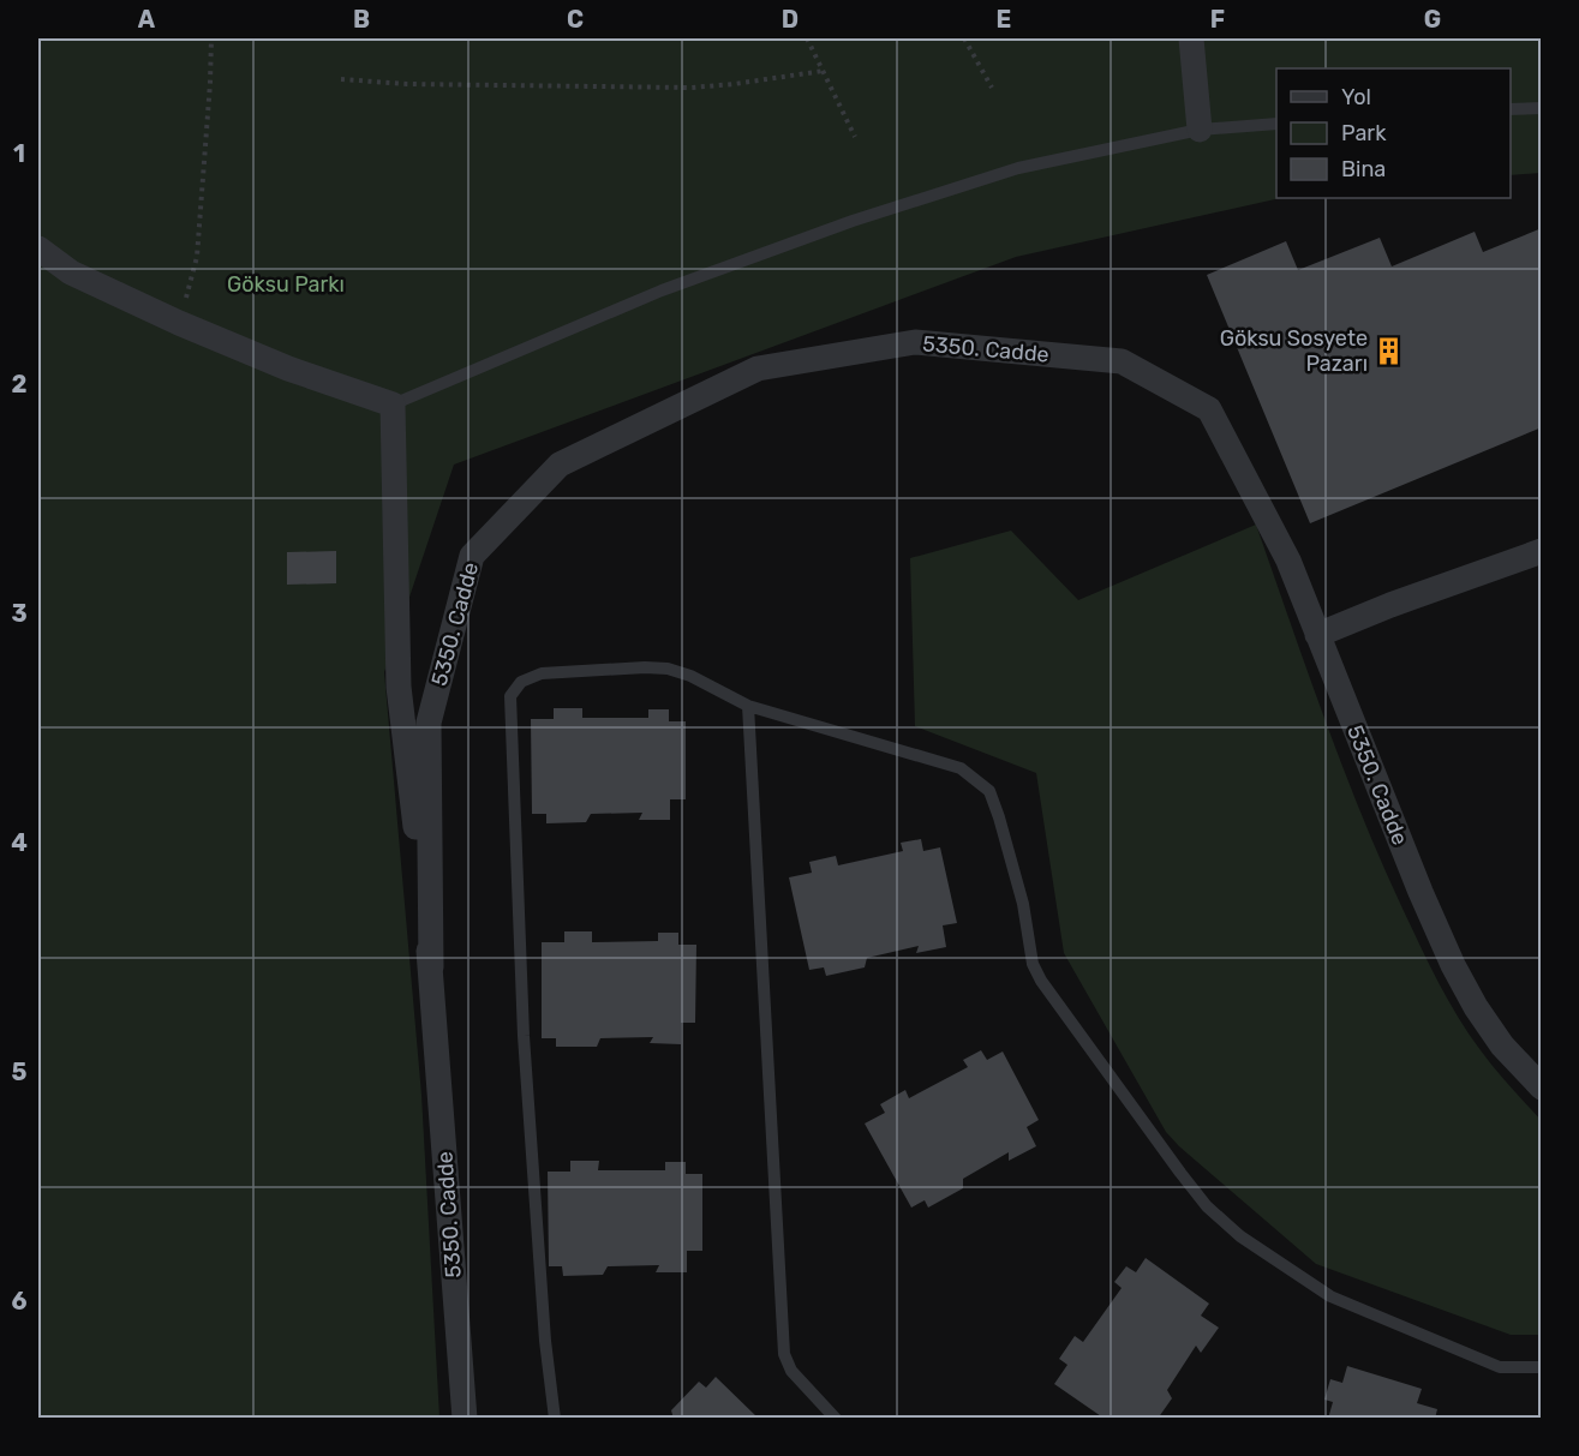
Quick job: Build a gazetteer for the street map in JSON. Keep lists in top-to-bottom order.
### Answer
{
  "streets": {
    "street": ["5350. Cadde"]
  },
  "parks": ["Göksu Parkı"],
  "places": {
    "building": ["Göksu Sosyete Pazarı"]
  },
  "legend": ["Yol", "Park", "Bina"],
  "grid": {
    "columns": [
      "A",
      "B",
      "C",
      "D",
      "E",
      "F",
      "G"
    ],
    "rows": [
      "1",
      "2",
      "3",
      "4",
      "5",
      "6"
    ]
  }
}
